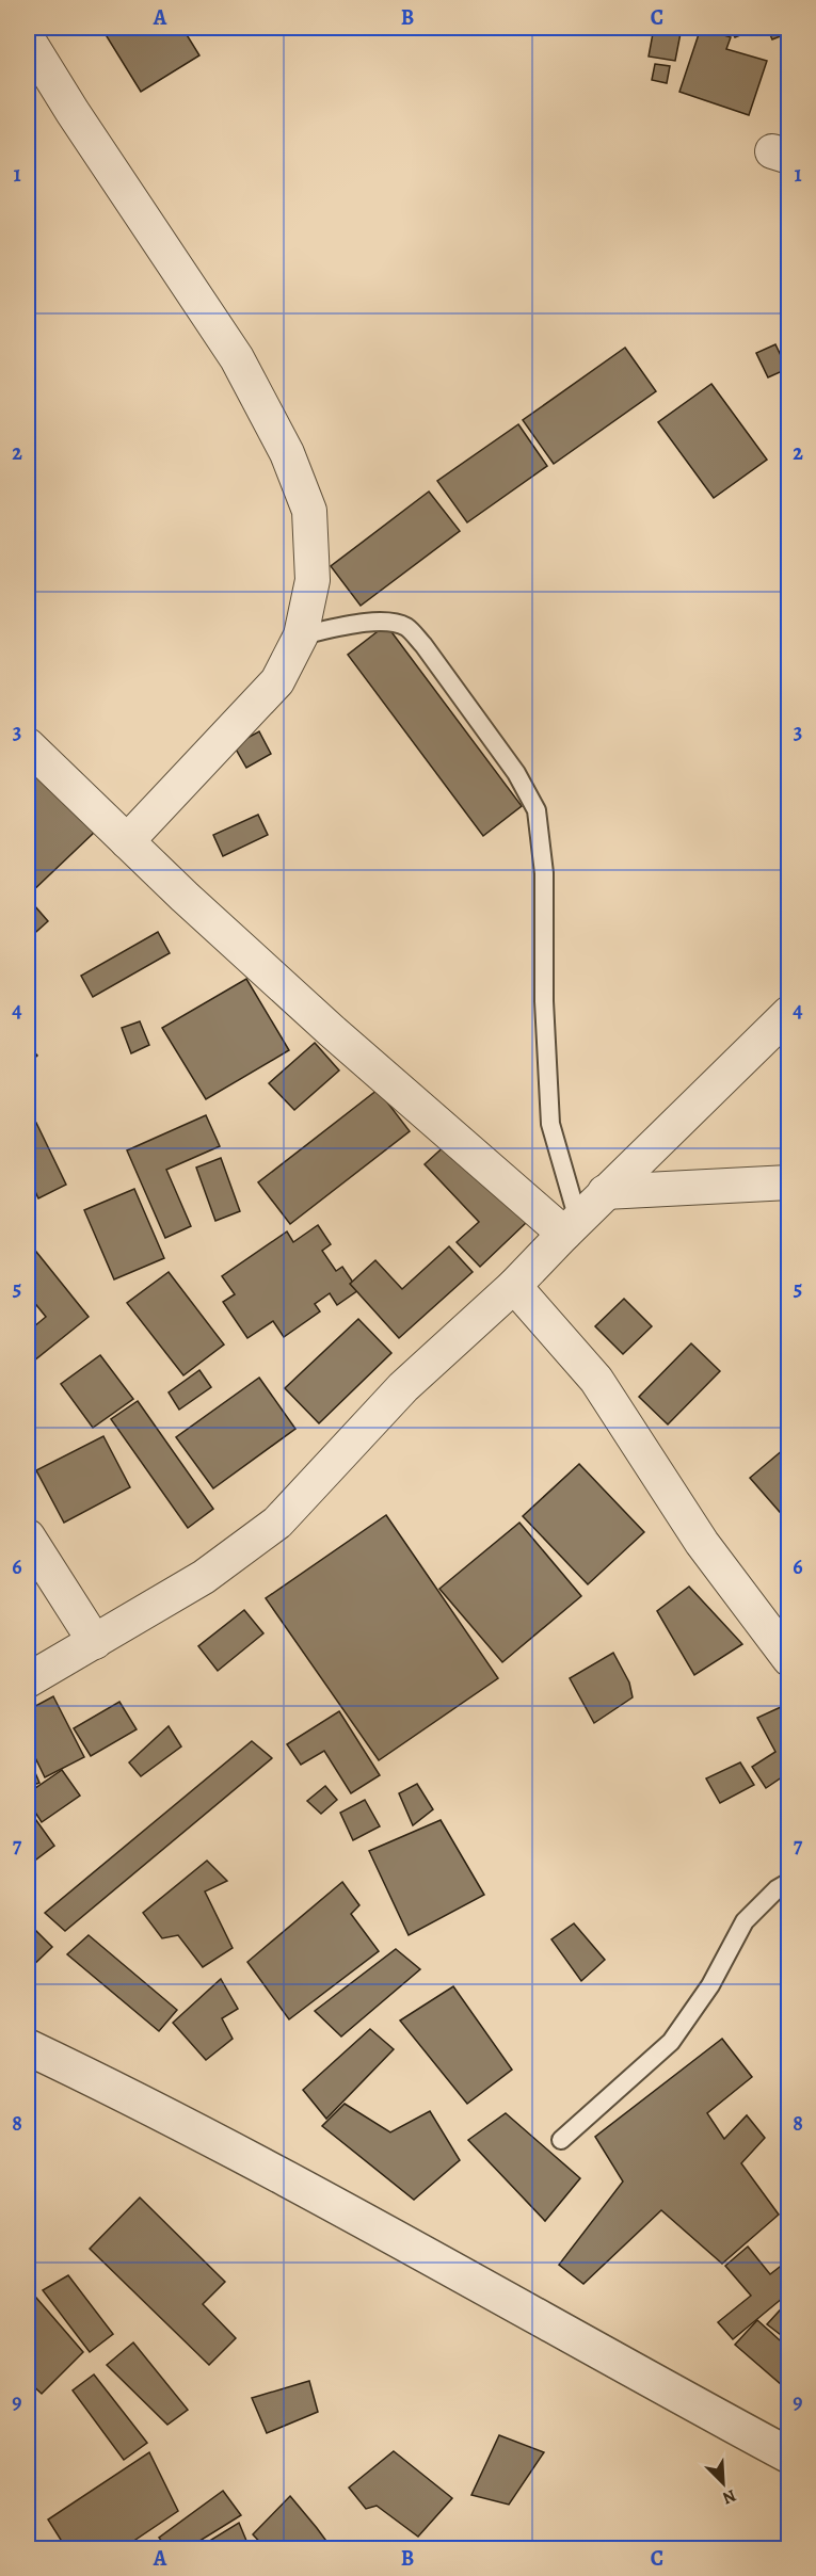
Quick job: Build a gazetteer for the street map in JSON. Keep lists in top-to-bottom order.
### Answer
{
  "north": "bottom right",
  "grid": {
    "columns": ["A", "B", "C"],
    "rows": [
      "1",
      "2",
      "3",
      "4",
      "5",
      "6",
      "7",
      "8",
      "9"
    ]
  }
}
